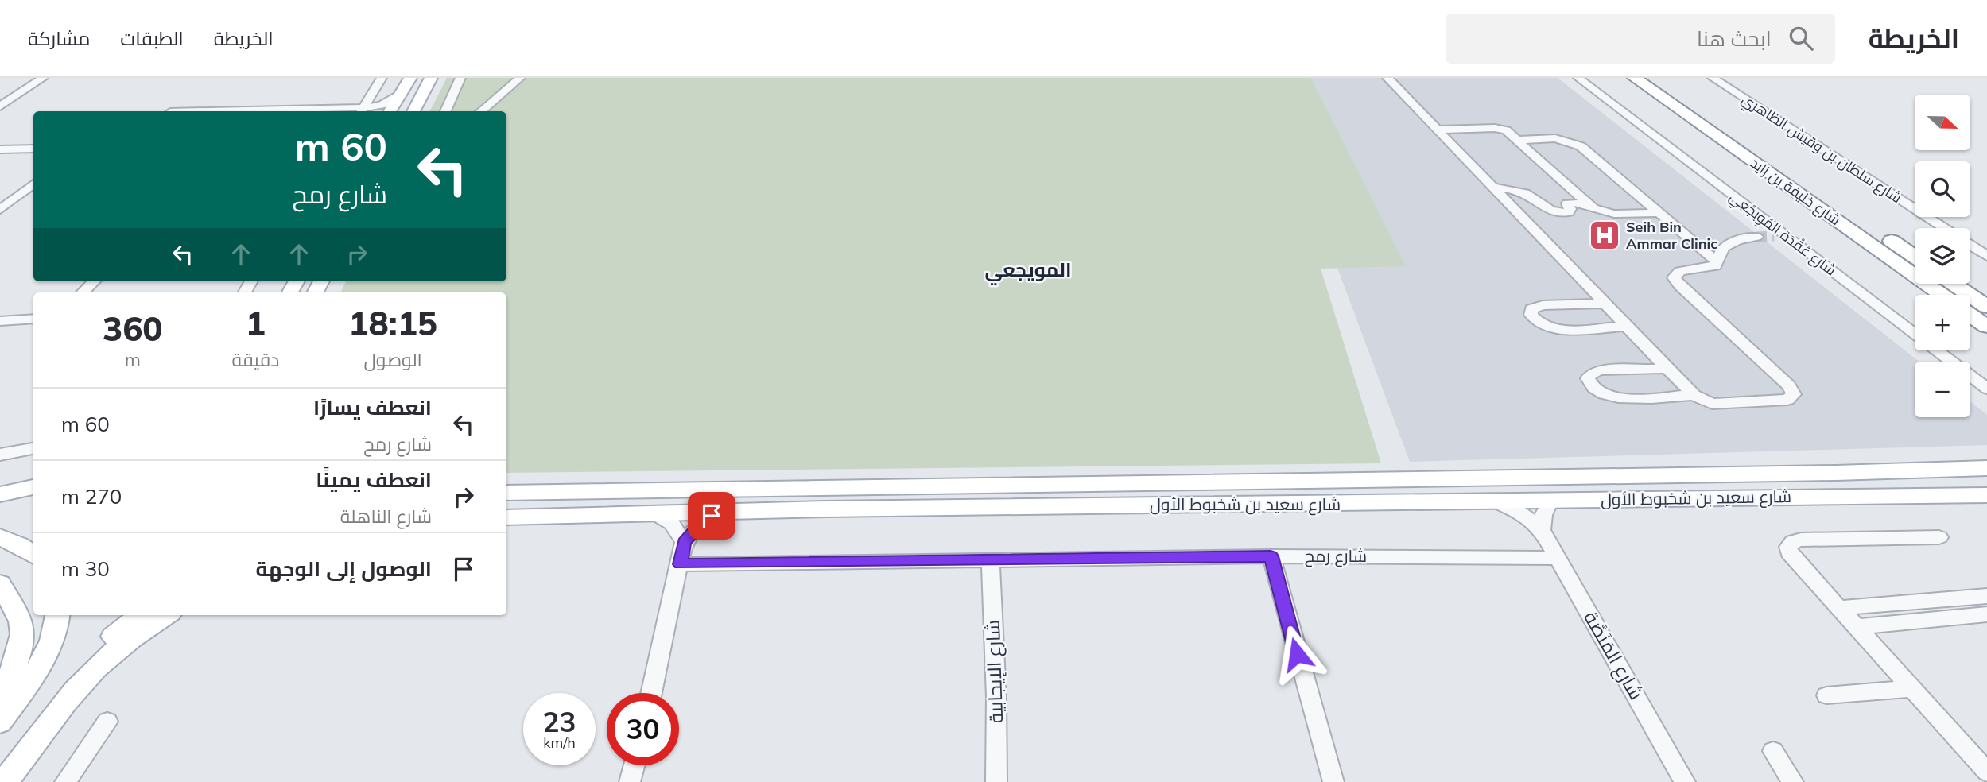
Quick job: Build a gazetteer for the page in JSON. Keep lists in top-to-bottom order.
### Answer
{
  "streets": {
    "highway": ["شارع خليفة بن زايد"],
    "main road": ["شارع سعيد بن شخبوط الأول"],
    "street": [
      "شارع سلطان بن وقيش الظاهري",
      "شارع عُقْدَة المُوِيجْعِي",
      "شارع رمح",
      "شارع المَنَصَّة",
      "شارع الإيجابية"
    ]
  },
  "crossings": [
    ["شارع سعيد بن شخبوط الأول", "شارع المَنَصَّة"],
    ["شارع رمح", "شارع المَنَصَّة"],
    ["شارع رمح", "شارع الإيجابية"]
  ],
  "districts": ["المويجعي"],
  "places": {
    "hospital": ["Seih Bin Ammar Clinic"]
  },
  "north": "right",
  "page": {
    "header": "الخريطة",
    "search": "ابحث هنا",
    "nav": ["الخريطة", "الطبقات", "مشاركة"],
    "map_buttons": ["+", "−"],
    "turn": ["60 m", "شارع رمح"],
    "eta": [
      "18:15",
      "الوصول",
      "1",
      "دقيقة",
      "360",
      "m"
    ],
    "list": [
      {
        "name": "انعطف يسارًا",
        "note": "شارع رمح",
        "value": "60 m"
      },
      {
        "name": "انعطف يمينًا",
        "note": "شارع الناهلة",
        "value": "270 m"
      },
      {
        "name": "الوصول إلى الوجهة",
        "value": "30 m"
      }
    ],
    "speed": "23 km/h",
    "limit": "30"
  }
}
